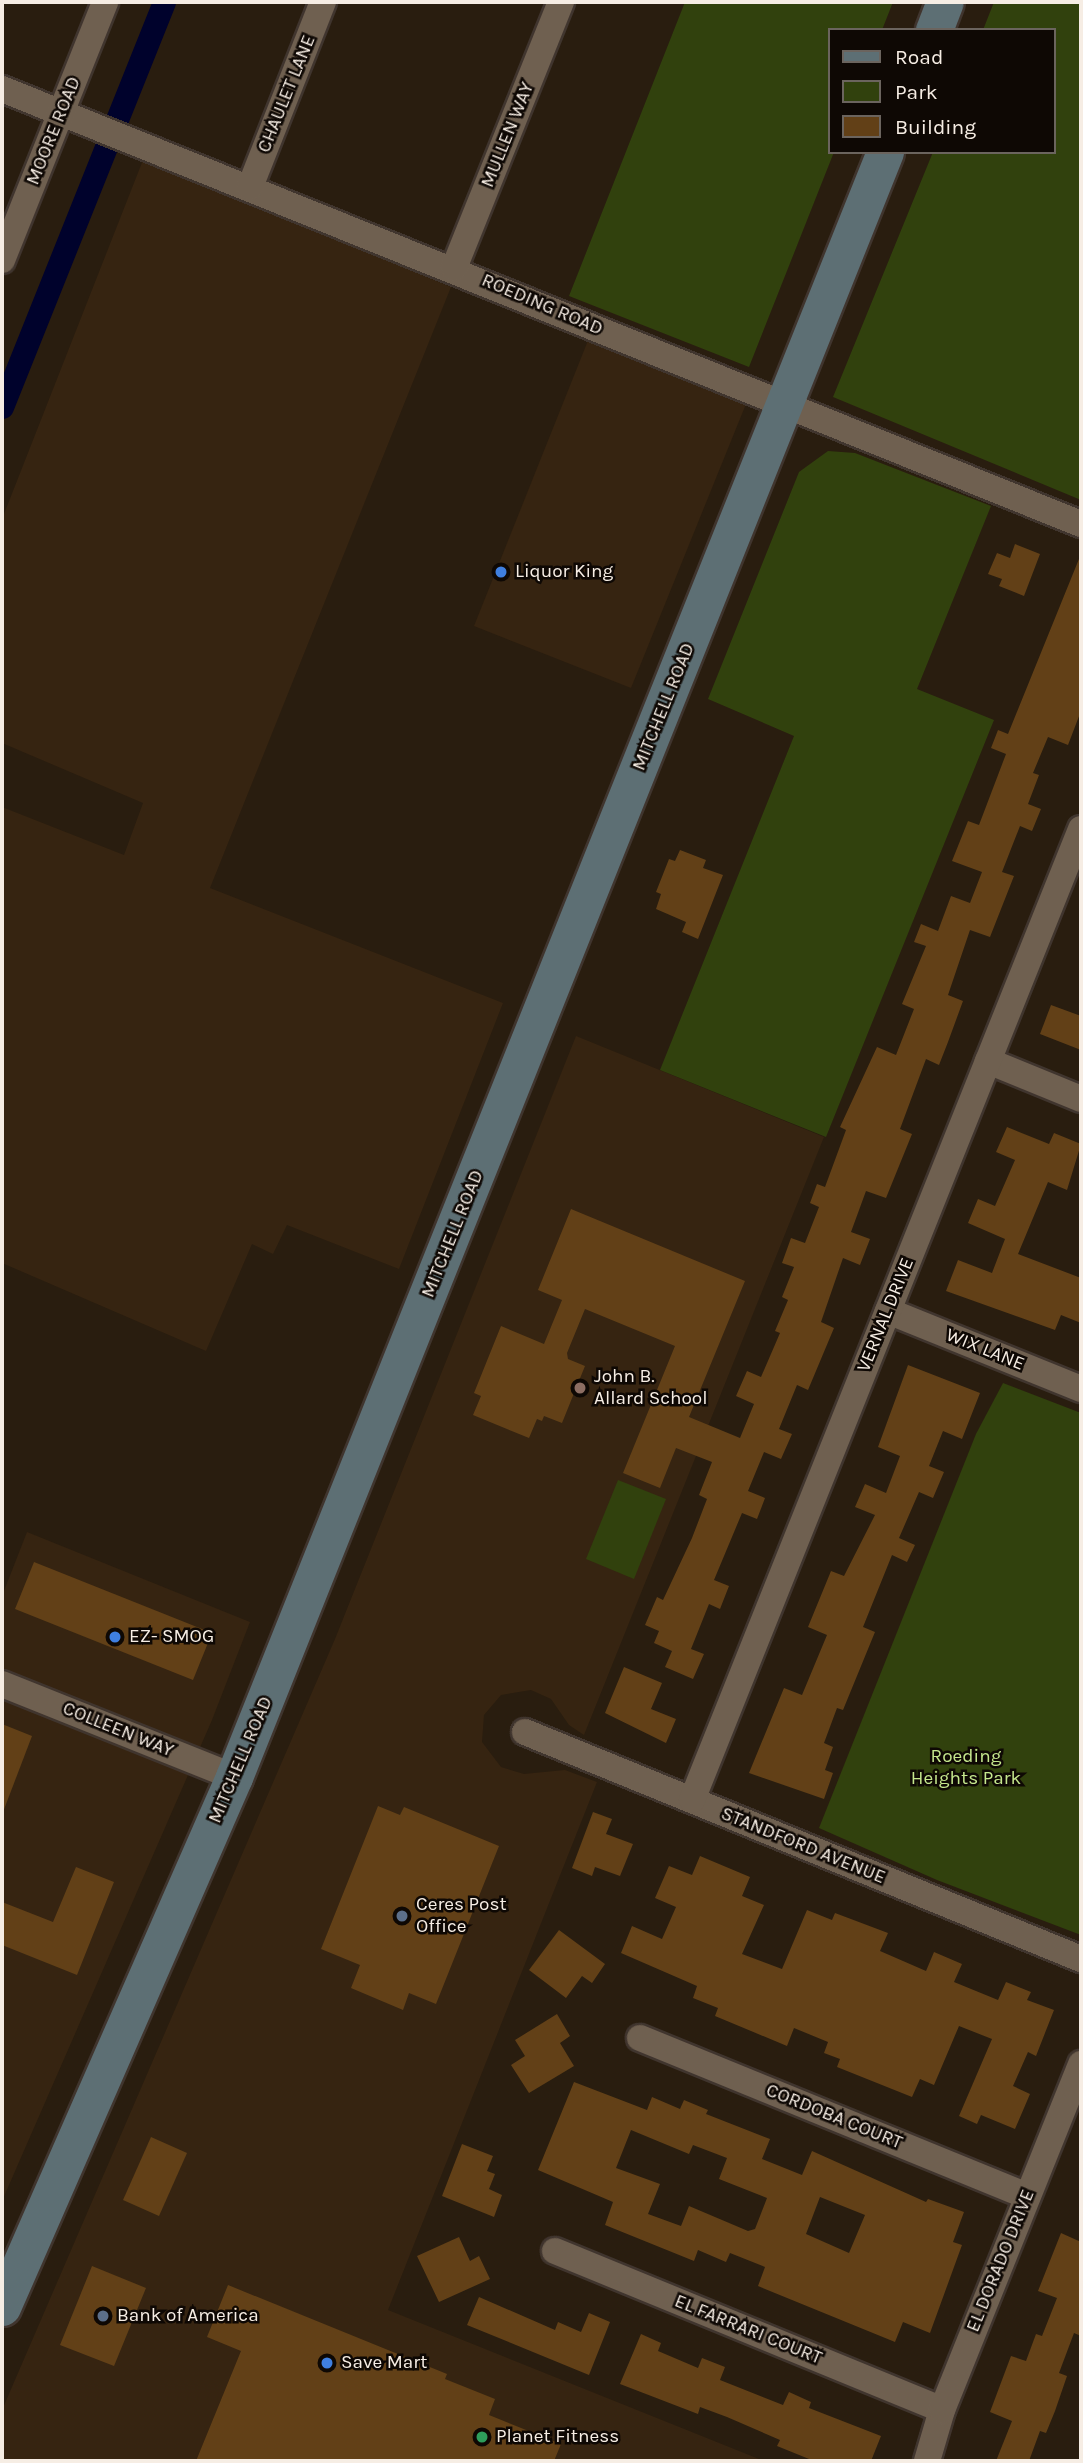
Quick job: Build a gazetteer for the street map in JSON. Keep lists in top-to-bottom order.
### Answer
{
  "streets": {
    "street": [
      "CHAULET LANE",
      "MOORE ROAD",
      "MULLEN WAY",
      "ROEDING ROAD",
      "MITCHELL ROAD",
      "VERNAL DRIVE",
      "WIX LANE",
      "COLLEEN WAY",
      "STANDFORD AVENUE",
      "CORDOBA COURT",
      "EL DORADO DRIVE",
      "EL FARRARI COURT"
    ]
  },
  "crossings": [
    ["CHAULET LANE", "ROEDING ROAD"],
    ["MOORE ROAD", "ROEDING ROAD"],
    ["MULLEN WAY", "ROEDING ROAD"],
    ["ROEDING ROAD", "MITCHELL ROAD"],
    ["MITCHELL ROAD", "COLLEEN WAY"],
    ["VERNAL DRIVE", "WIX LANE"],
    ["VERNAL DRIVE", "STANDFORD AVENUE"],
    ["CORDOBA COURT", "EL DORADO DRIVE"],
    ["EL DORADO DRIVE", "EL FARRARI COURT"]
  ],
  "parks": ["Roeding Heights Park"],
  "places": [
    "Liquor King",
    "John B. Allard School",
    "EZ- SMOG",
    "Ceres Post Office",
    "Bank of America",
    "Save Mart",
    "Planet Fitness"
  ],
  "legend": ["Road", "Park", "Building"]
}
